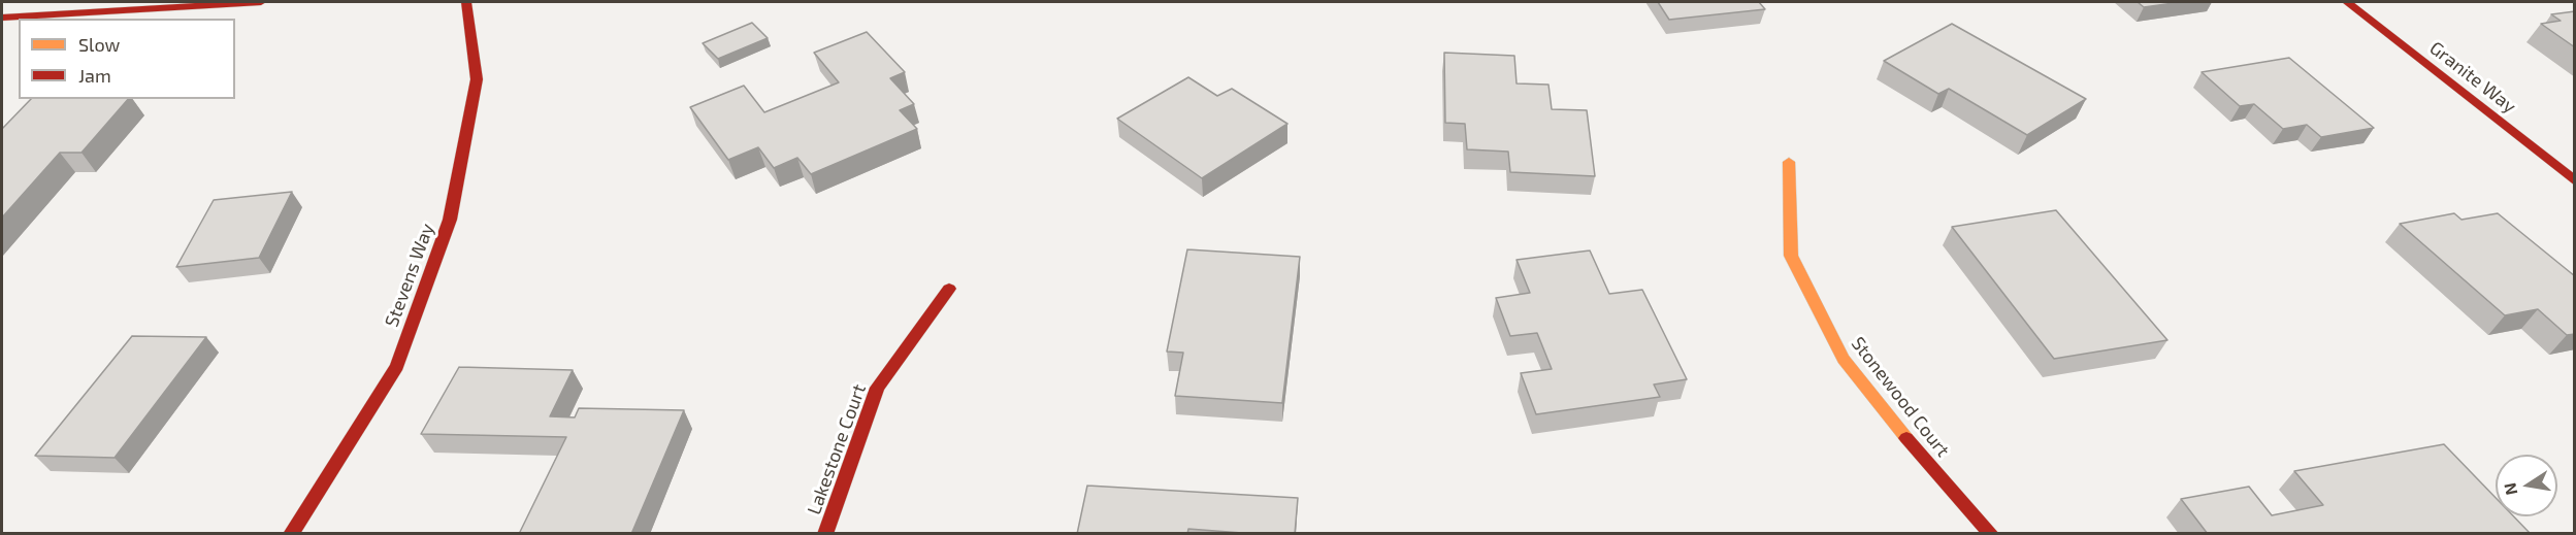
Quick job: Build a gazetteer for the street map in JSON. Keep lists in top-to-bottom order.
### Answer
{
  "streets": {
    "street": [
      "Granite Way",
      "Stevens Way",
      "Stonewood Court",
      "Lakestone Court"
    ]
  },
  "legend": ["Slow", "Jam"],
  "north": "left"
}
